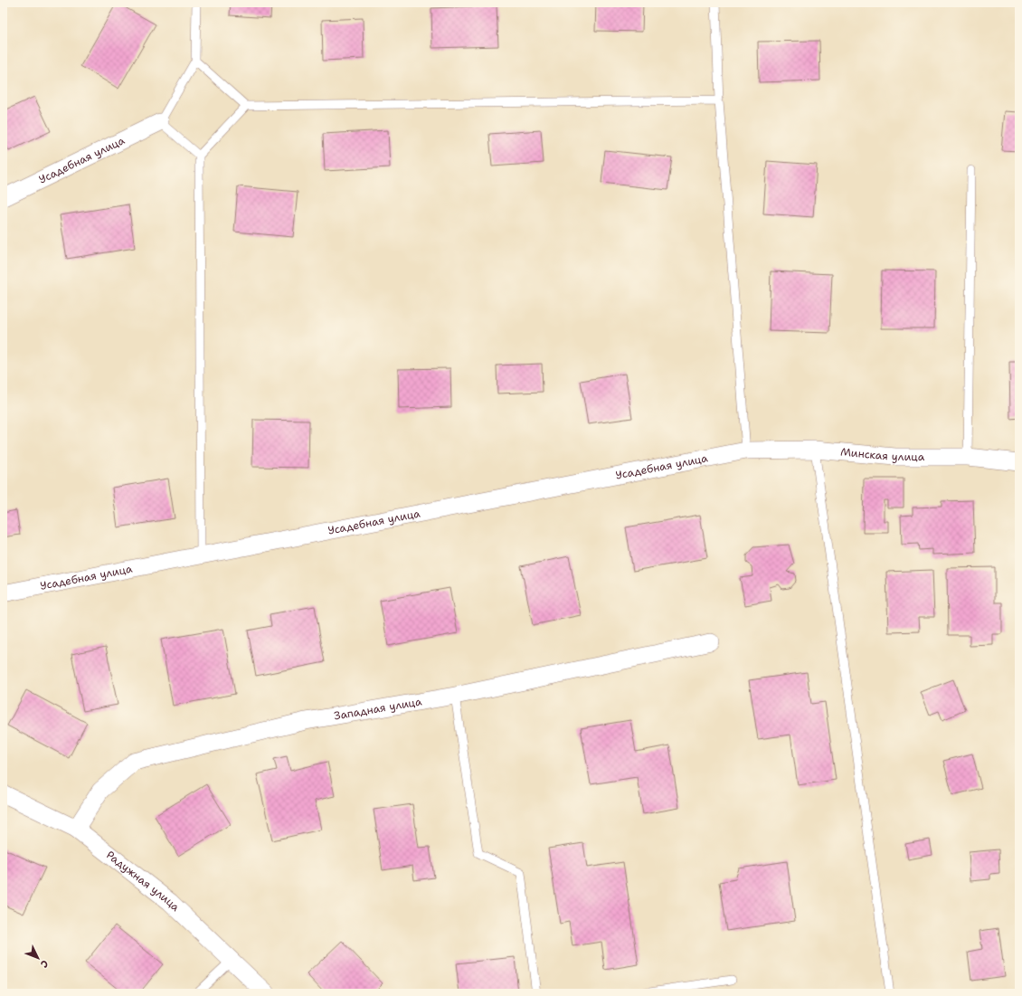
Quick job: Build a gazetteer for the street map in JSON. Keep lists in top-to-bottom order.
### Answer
{
  "streets": {
    "street": [
      "Усадебная улица",
      "Минская улица",
      "Западная улица",
      "Радужная улица"
    ]
  },
  "crossings": [
    ["Усадебная улица", "Минская улица"],
    ["Западная улица", "Радужная улица"]
  ],
  "north": "bottom right"
}
